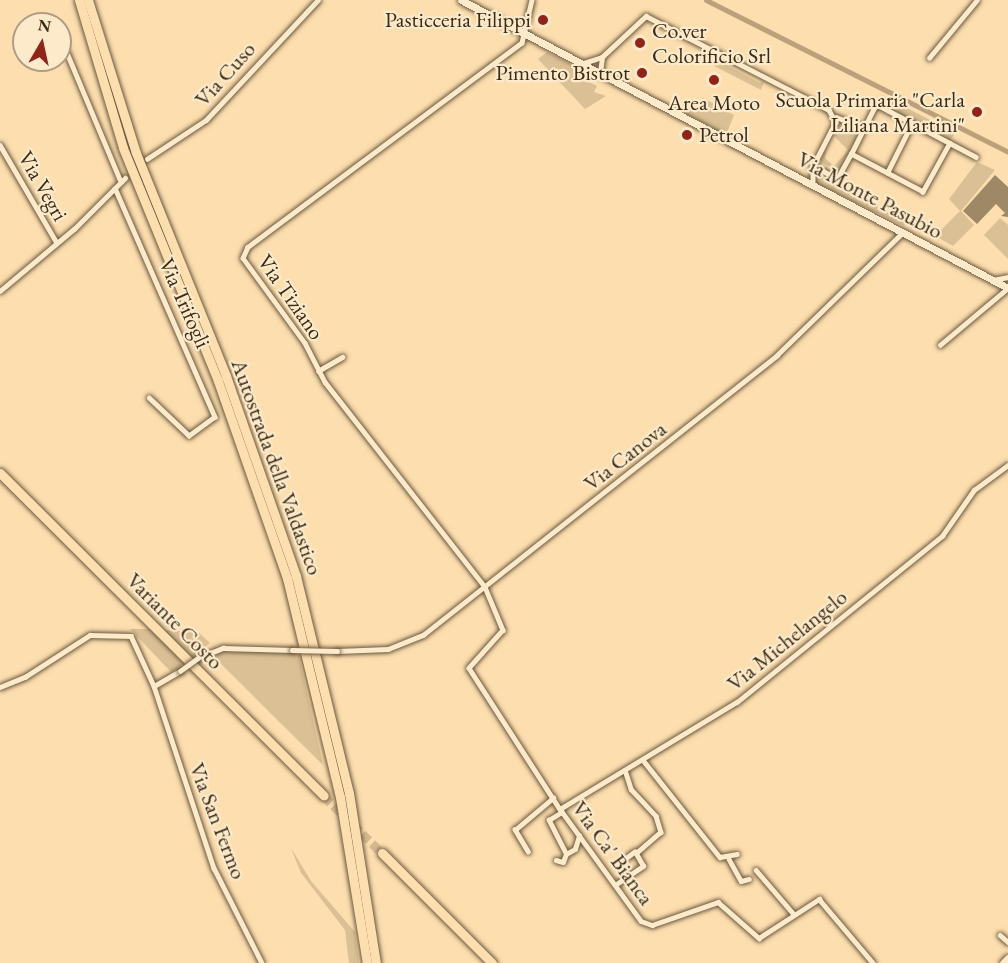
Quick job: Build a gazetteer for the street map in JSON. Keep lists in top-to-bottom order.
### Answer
{
  "streets": {
    "highway": ["Autostrada della Valdastico", "Variante Costo"],
    "main road": ["Via Monte Pasubio"],
    "street": [
      "Via Cuso",
      "Via Vegri",
      "Via Tiziano",
      "Via Trifogli",
      "Via Canova",
      "Via Michelangelo",
      "Via San Fermo",
      "Via Ca' Bianca"
    ]
  },
  "crossings": [
    ["Via Monte Pasubio", "Via Tiziano"],
    ["Via Monte Pasubio", "Via Canova"],
    ["Via Tiziano", "Via Canova"],
    ["Via Tiziano", "Via Ca' Bianca"],
    ["Via Canova", "Via San Fermo"],
    ["Via Canova", "Via Ca' Bianca"],
    ["Via Michelangelo", "Via Ca' Bianca"]
  ],
  "places": [
    "Pasticceria Filippi",
    "Co.ver Colorificio Srl",
    "Pimento Bistrot",
    "Area Moto",
    "Scuola Primaria \"Carla Liliana Martini\"",
    "Petrol"
  ],
  "north": "top"
}
